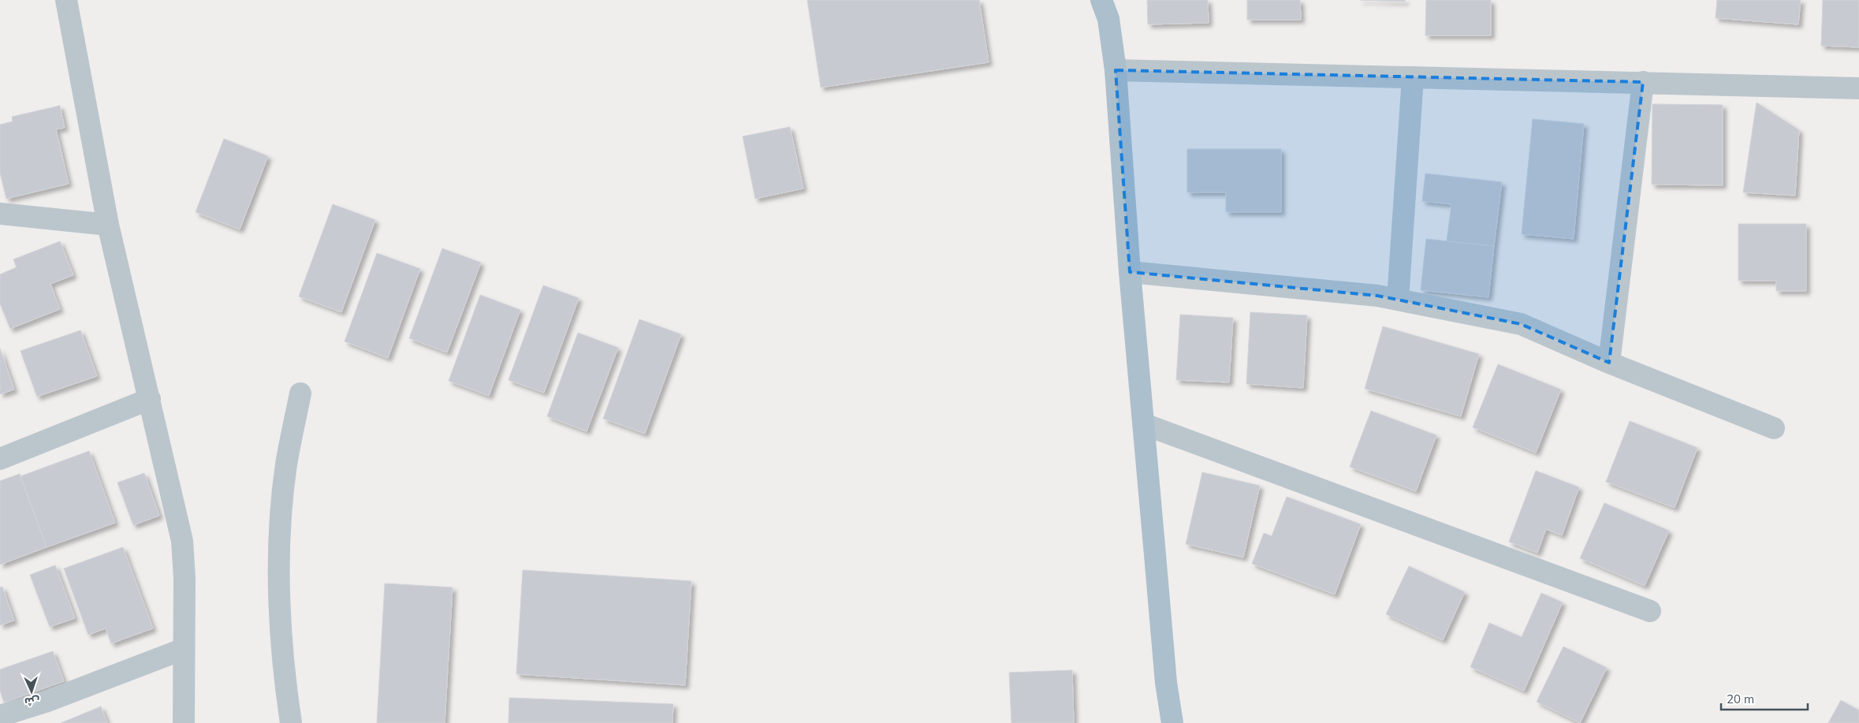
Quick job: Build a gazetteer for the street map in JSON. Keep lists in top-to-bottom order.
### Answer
{
  "scale_bar": "20 m",
  "north": "bottom"
}
